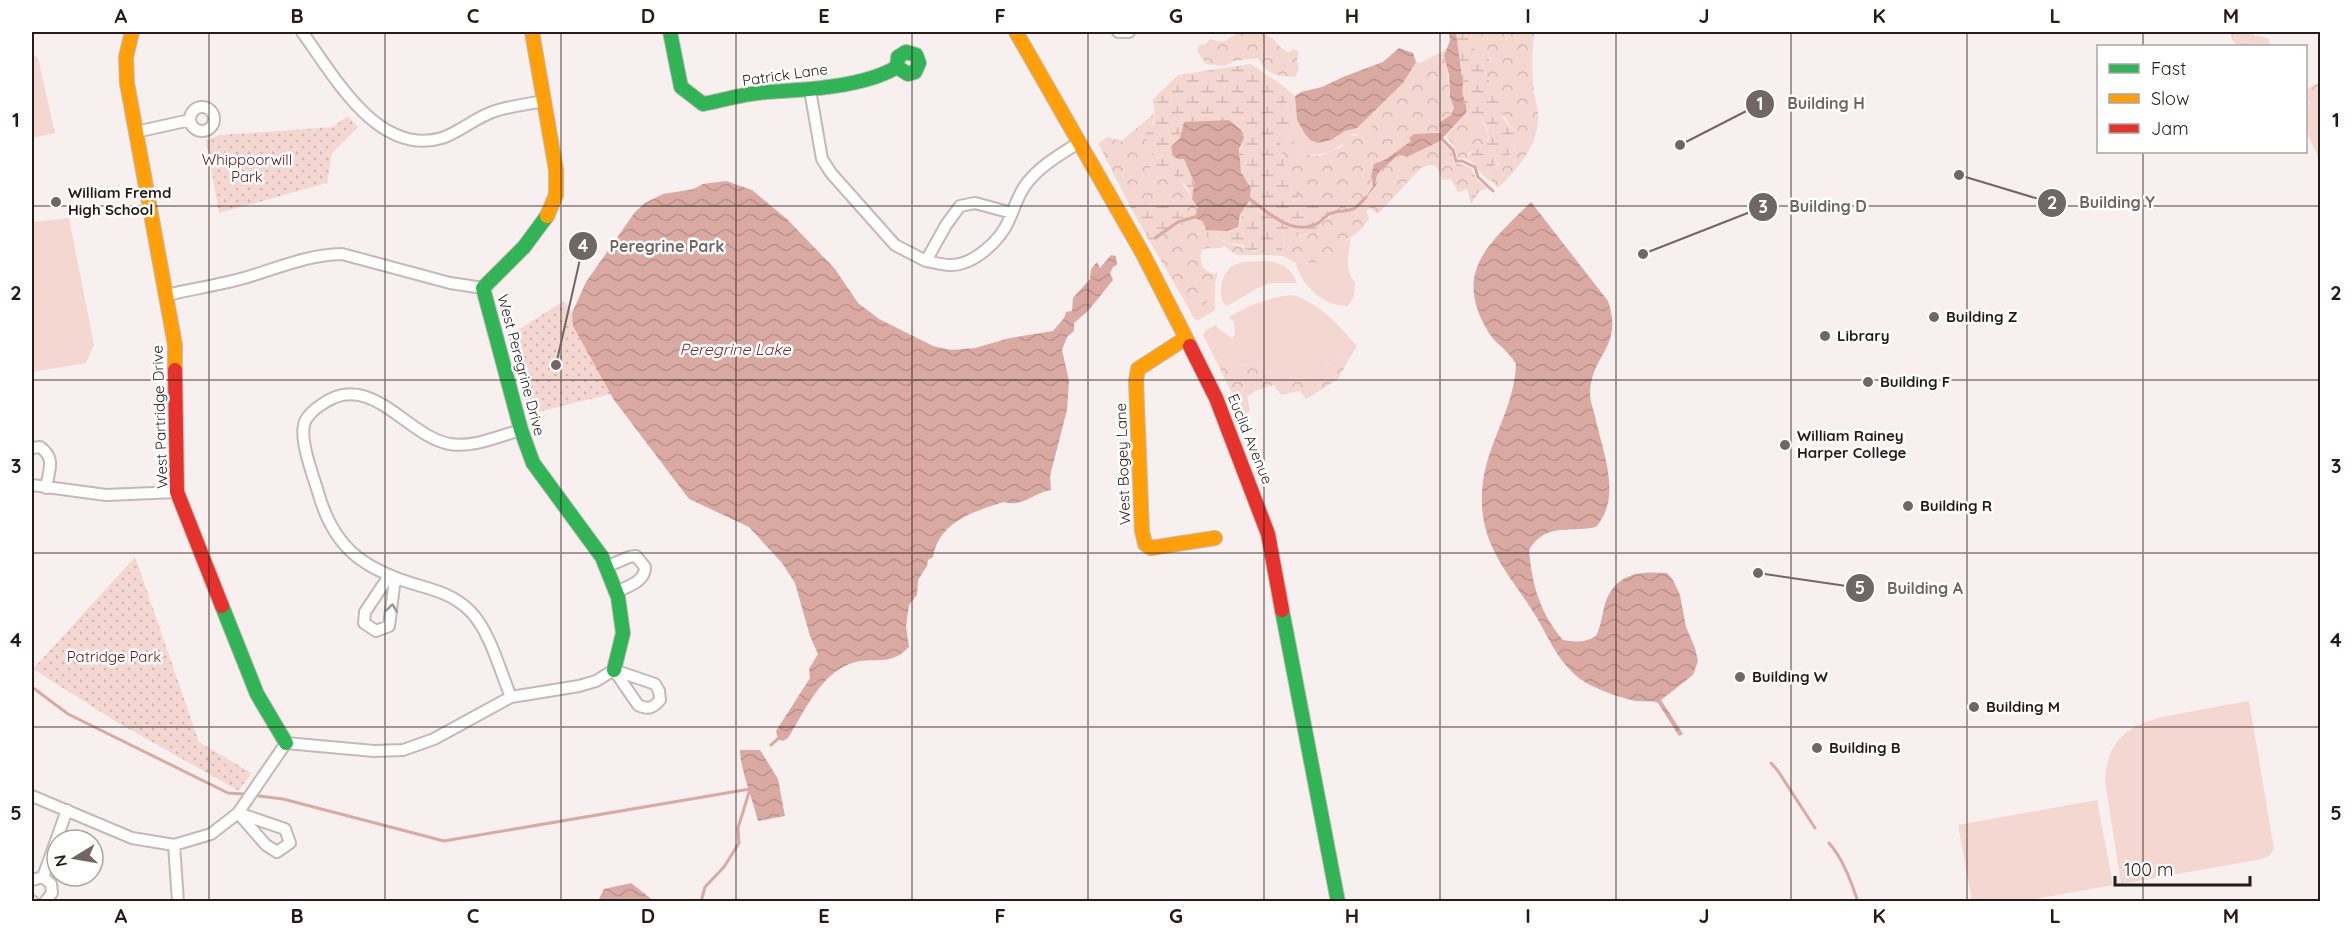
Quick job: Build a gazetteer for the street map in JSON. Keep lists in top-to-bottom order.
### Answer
{
  "streets": {
    "street": [
      "Patrick Lane",
      "West Peregrine Drive",
      "West Partridge Drive",
      "Euclid Avenue",
      "West Bogey Lane"
    ]
  },
  "crossings": [
    ["Euclid Avenue", "West Bogey Lane"]
  ],
  "water": ["Peregrine Lake"],
  "parks": ["Whippoorwill Park", "Patridge Park"],
  "places": [
    "Building H",
    "Building Y",
    "William Fremd High School",
    "Building D",
    "Building Z",
    "Library",
    "Peregrine Park",
    "Building F",
    "William Rainey Harper College",
    "Building R",
    "Building A",
    "Building W",
    "Building M",
    "Building B"
  ],
  "legend": ["Fast", "Slow", "Jam"],
  "scale_bar": "100 m",
  "north": "left",
  "grid": {
    "columns": [
      "A",
      "B",
      "C",
      "D",
      "E",
      "F",
      "G",
      "H",
      "I",
      "J",
      "K",
      "L",
      "M"
    ],
    "rows": [
      "1",
      "2",
      "3",
      "4",
      "5"
    ]
  }
}
